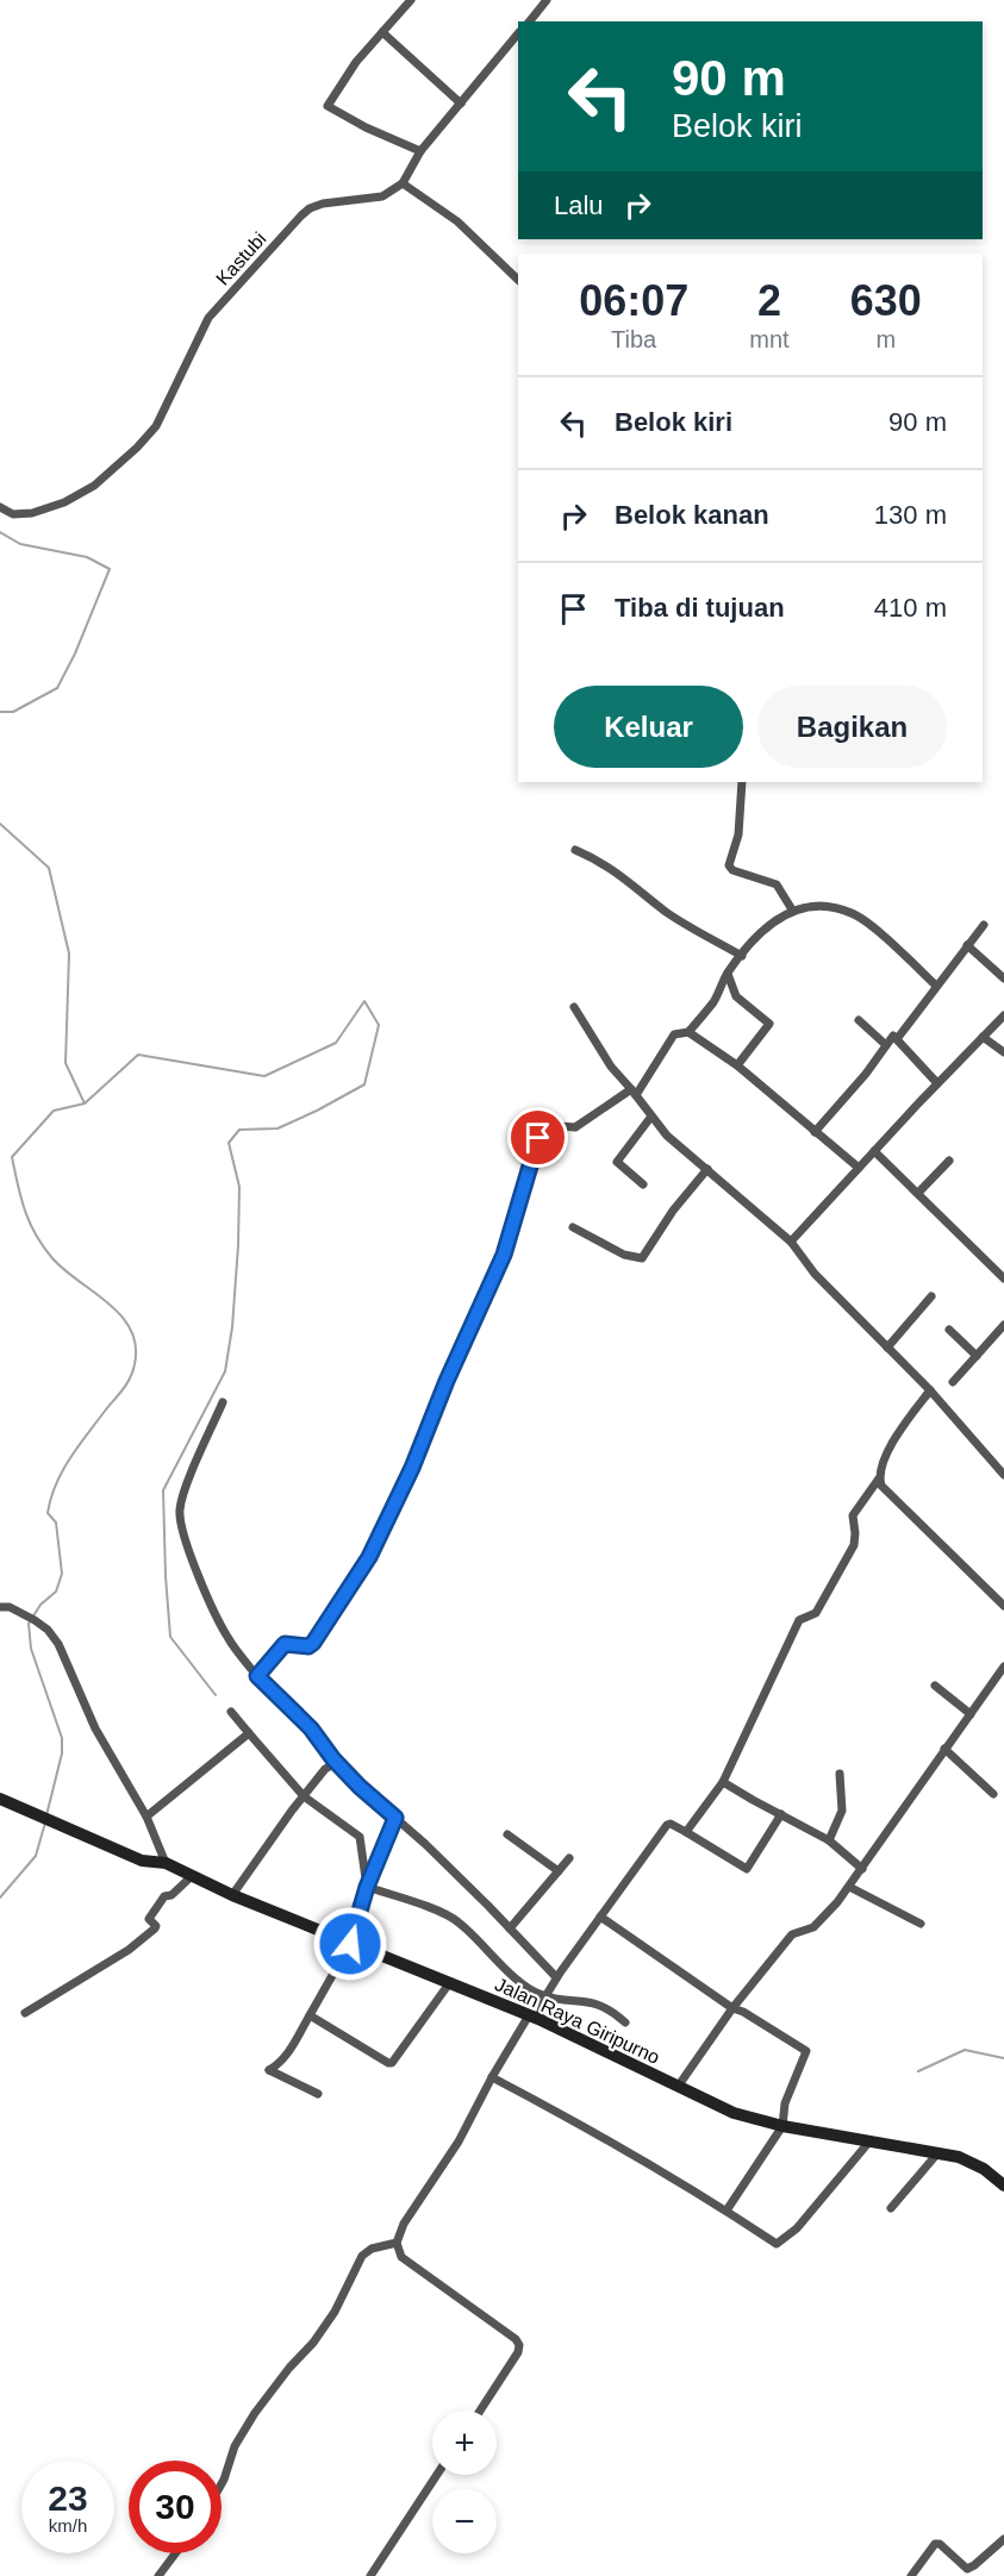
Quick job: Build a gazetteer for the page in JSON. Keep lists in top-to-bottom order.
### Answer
{
  "streets": {
    "main road": ["Jalan Raya Giripurno"],
    "street": ["Kastubi"]
  },
  "page": {
    "turn": ["90 m", "Belok kiri"],
    "then": "Lalu",
    "eta": [
      "06:07",
      "Tiba",
      "2",
      "mnt",
      "630",
      "m"
    ],
    "list": [
      {
        "name": "Belok kiri",
        "value": "90 m"
      },
      {
        "name": "Belok kanan",
        "value": "130 m"
      },
      {
        "name": "Tiba di tujuan",
        "value": "410 m"
      }
    ],
    "buttons": ["Keluar", "Bagikan"],
    "map_buttons": ["+", "−"],
    "speed": "23 km/h",
    "limit": "30"
  }
}
